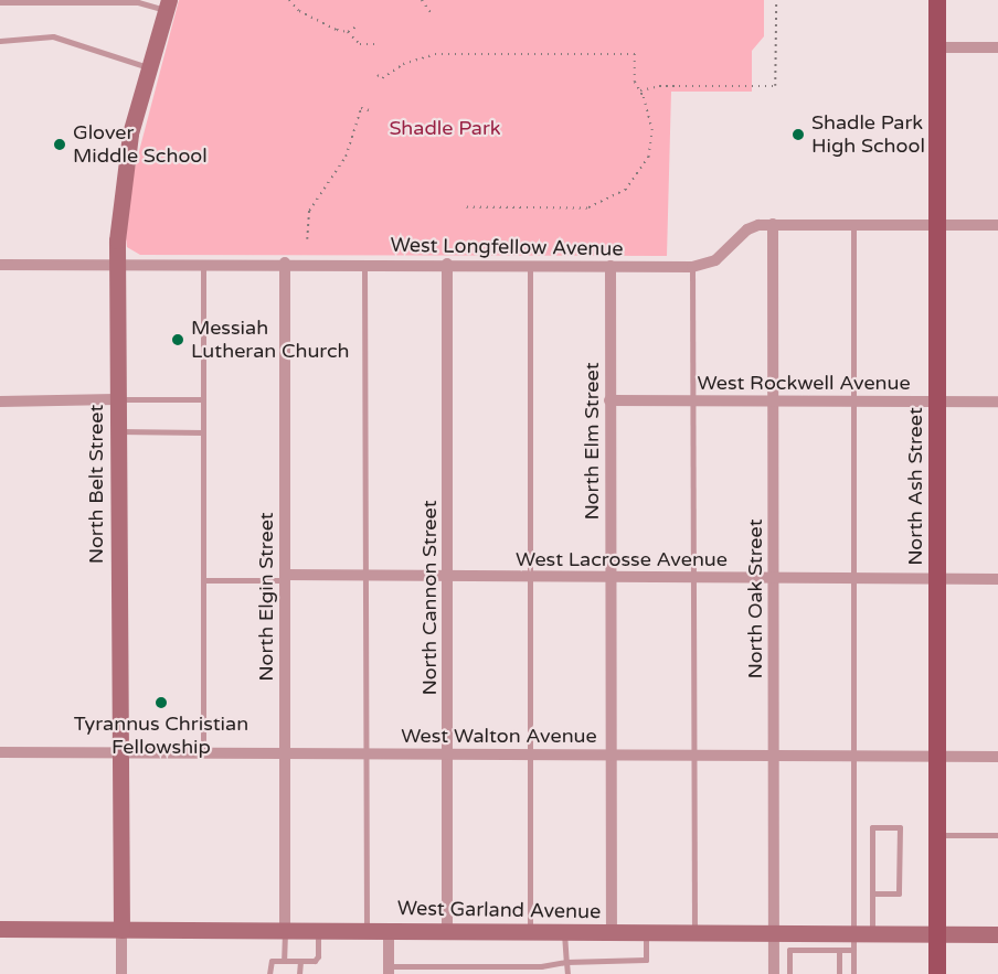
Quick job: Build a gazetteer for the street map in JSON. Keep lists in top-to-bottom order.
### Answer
{
  "streets": {
    "main road": ["North Ash Street"],
    "street": [
      "West Longfellow Avenue",
      "West Rockwell Avenue",
      "North Elm Street",
      "North Belt Street",
      "West Lacrosse Avenue",
      "North Elgin Street",
      "North Cannon Street",
      "North Oak Street",
      "West Walton Avenue",
      "West Garland Avenue"
    ]
  },
  "crossings": [
    ["West Longfellow Avenue", "North Elm Street"],
    ["West Longfellow Avenue", "North Belt Street"],
    ["West Longfellow Avenue", "North Ash Street"],
    ["West Longfellow Avenue", "North Elgin Street"],
    ["West Longfellow Avenue", "North Cannon Street"],
    ["West Longfellow Avenue", "North Oak Street"],
    ["West Rockwell Avenue", "North Elm Street"],
    ["West Rockwell Avenue", "North Ash Street"],
    ["West Rockwell Avenue", "North Oak Street"],
    ["North Elm Street", "West Lacrosse Avenue"],
    ["North Elm Street", "West Walton Avenue"],
    ["North Elm Street", "West Garland Avenue"],
    ["North Belt Street", "West Walton Avenue"],
    ["North Belt Street", "West Garland Avenue"],
    ["North Ash Street", "West Lacrosse Avenue"],
    ["North Ash Street", "West Walton Avenue"],
    ["North Ash Street", "West Garland Avenue"],
    ["West Lacrosse Avenue", "North Elgin Street"],
    ["West Lacrosse Avenue", "North Cannon Street"],
    ["West Lacrosse Avenue", "North Oak Street"],
    ["North Elgin Street", "West Walton Avenue"],
    ["North Elgin Street", "West Garland Avenue"],
    ["North Cannon Street", "West Walton Avenue"],
    ["North Cannon Street", "West Garland Avenue"],
    ["North Oak Street", "West Walton Avenue"],
    ["North Oak Street", "West Garland Avenue"]
  ],
  "parks": ["Shadle Park"],
  "places": [
    "Shadle Park High School",
    "Glover Middle School",
    "Messiah Lutheran Church",
    "Tyrannus Christian Fellowship"
  ]
}
